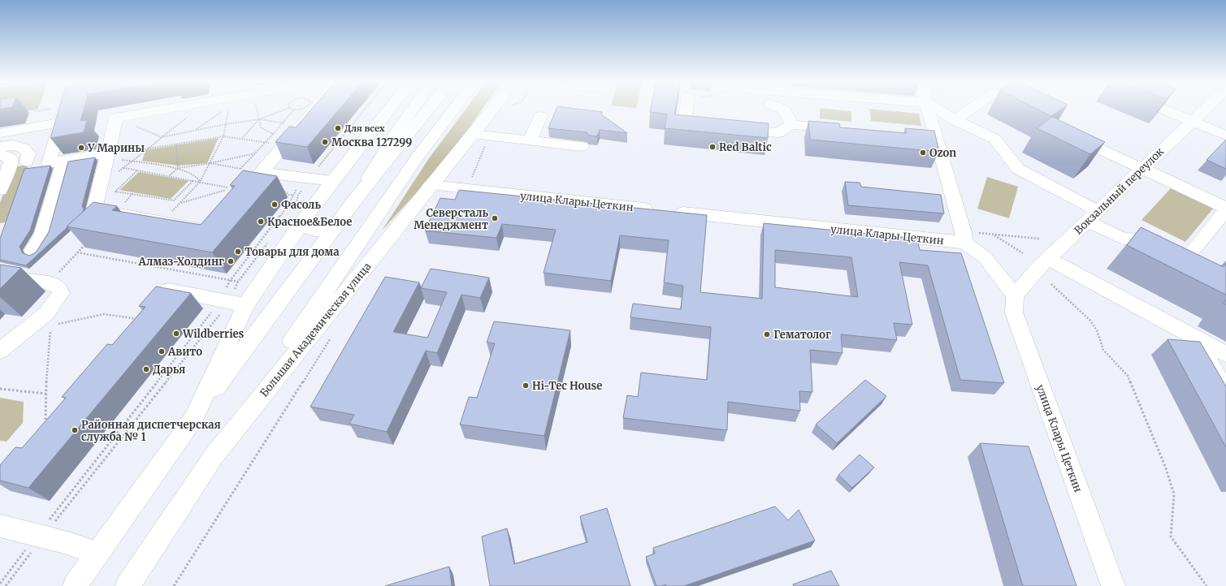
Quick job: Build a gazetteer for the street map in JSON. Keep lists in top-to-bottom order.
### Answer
{
  "streets": {
    "main road": ["Вокзальный переулок", "улица Клары Цеткин", "Большая Академическая улица"]
  },
  "crossings": [
    ["Вокзальный переулок", "улица Клары Цеткин"],
    ["улица Клары Цеткин", "Большая Академическая улица"]
  ],
  "places": [
    "Для всех",
    "Москва 127299",
    "Red Baltic",
    "У Марины",
    "Ozon",
    "Фасоль",
    "Северсталь Менеджмент",
    "Красное&Белое",
    "Товары для дома",
    "Алмаз-Холдинг",
    "Wildberries",
    "Гематолог",
    "Авито",
    "Дарья",
    "Hi-Tec House",
    "Районная диспетчерская служба № 1"
  ]
}
